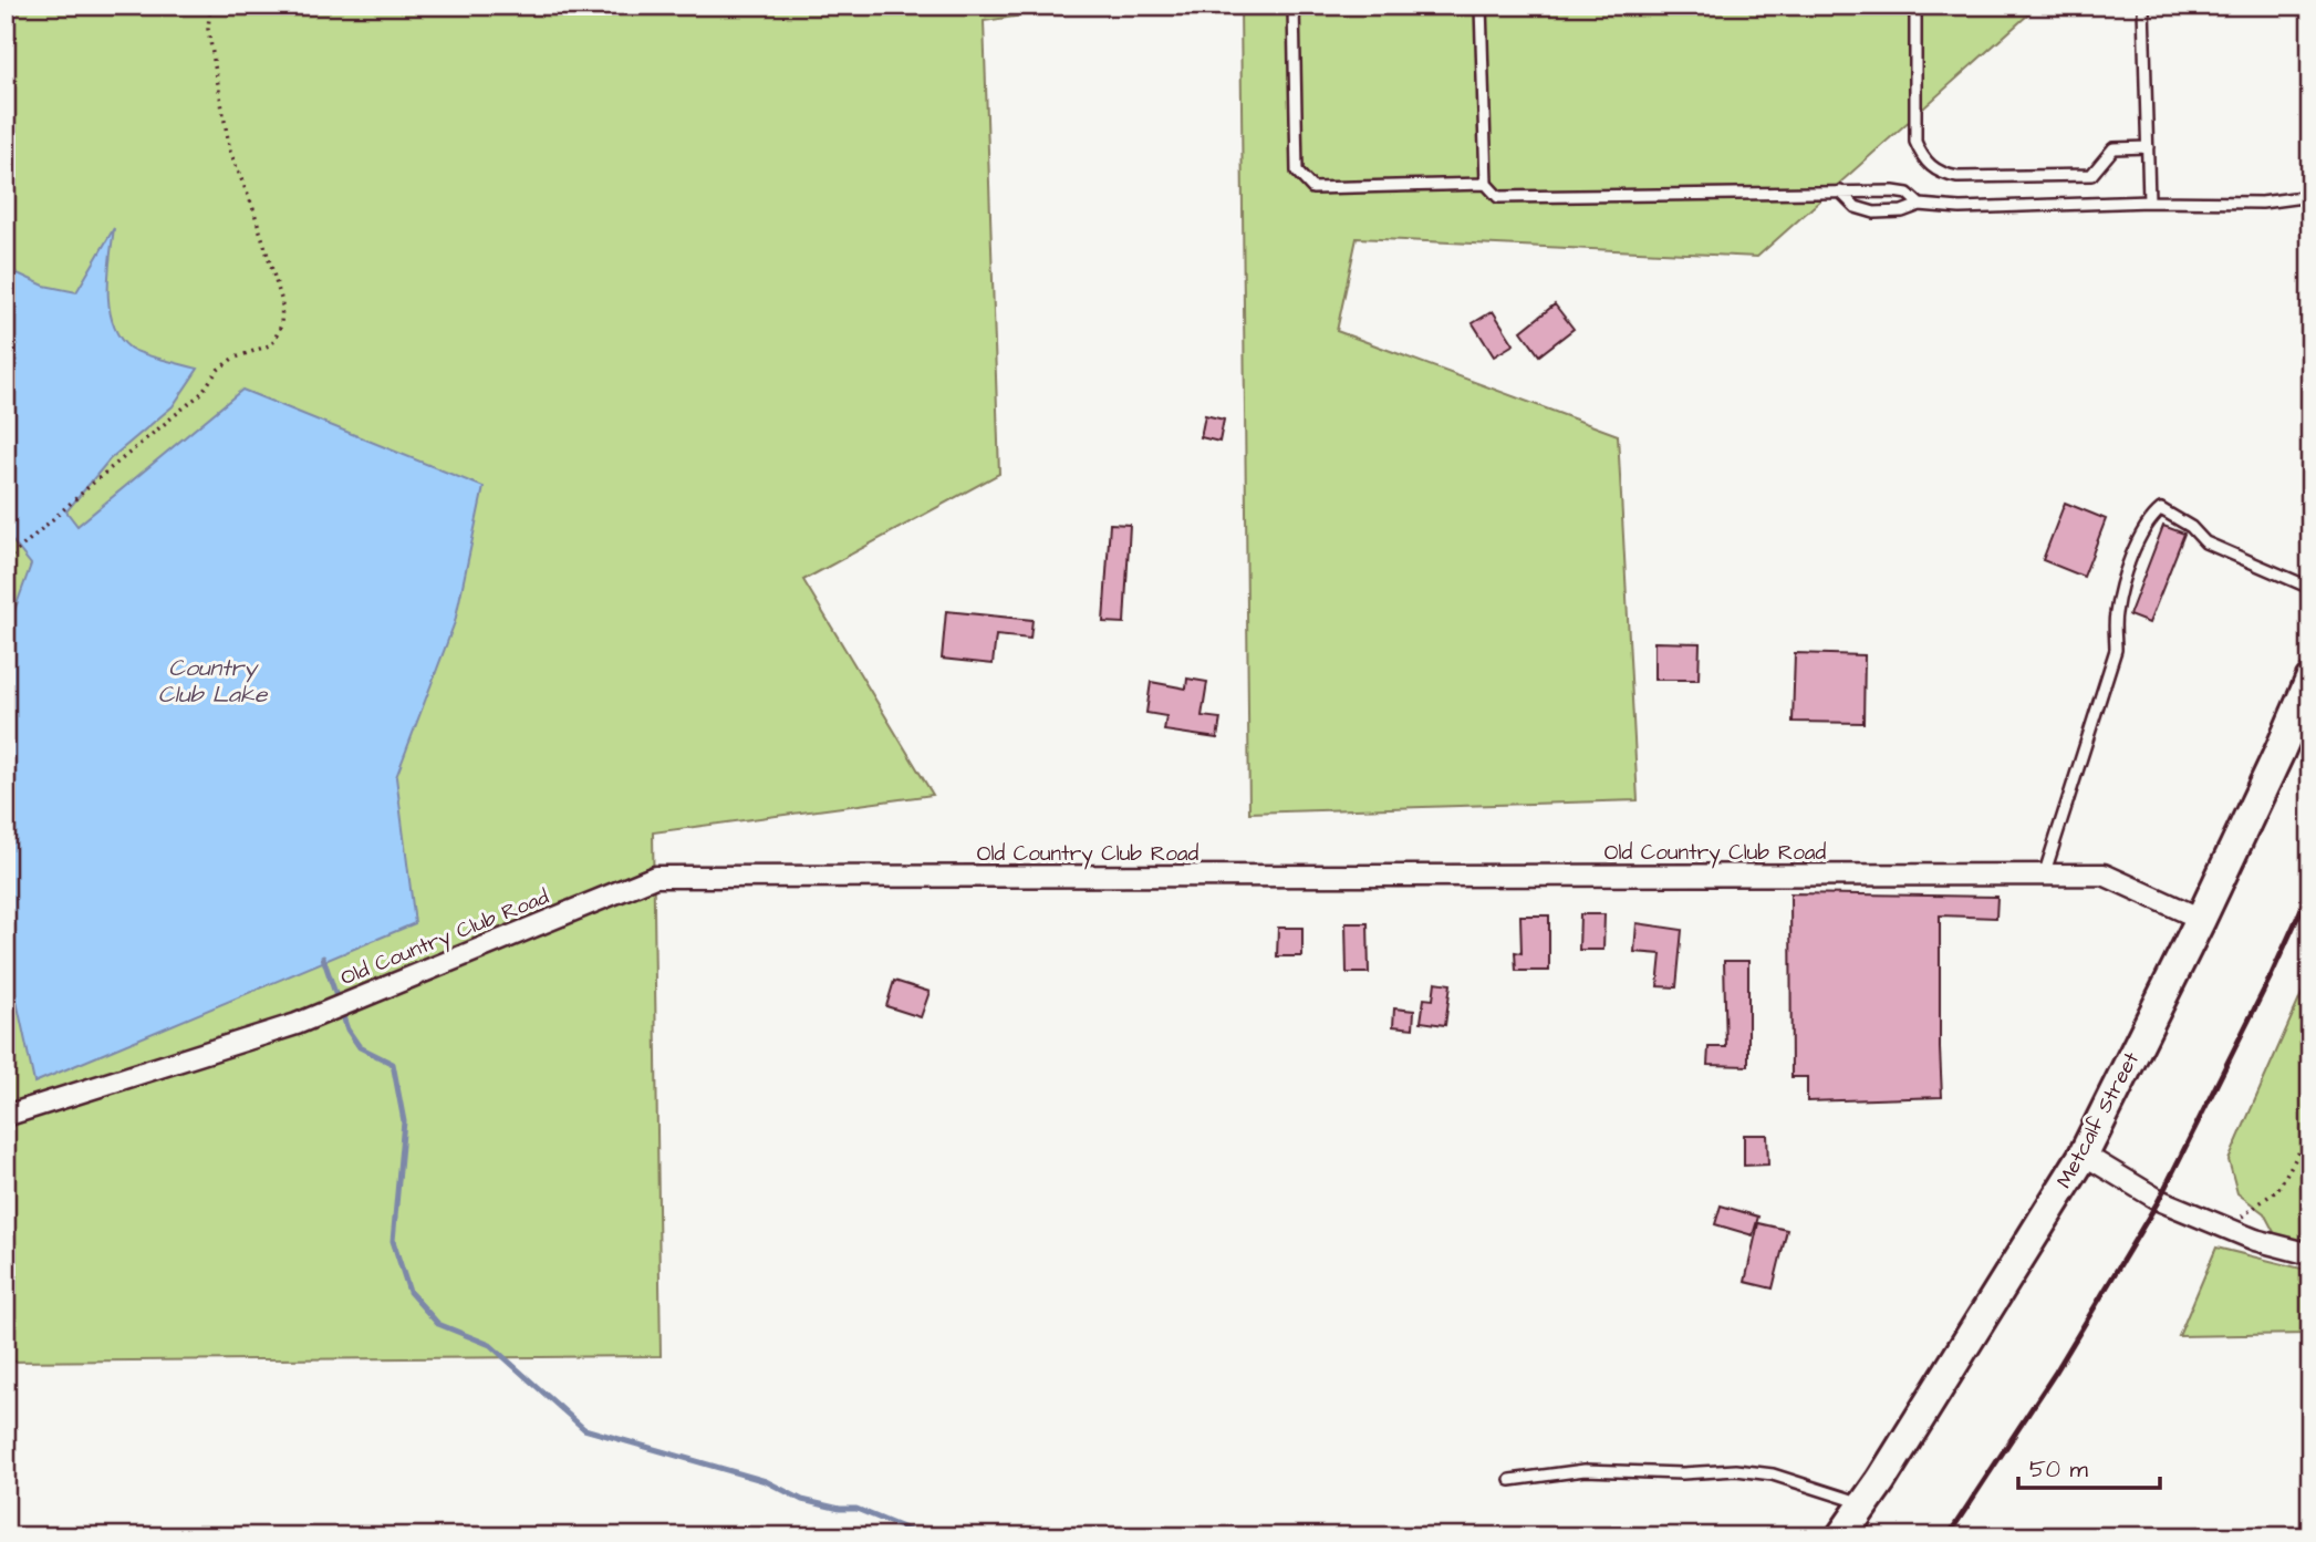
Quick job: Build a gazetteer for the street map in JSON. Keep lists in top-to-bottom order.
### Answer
{
  "streets": {
    "street": ["Old Country Club Road", "Metcalf Street"]
  },
  "crossings": [
    ["Old Country Club Road", "Metcalf Street"]
  ],
  "water": ["Country Club Lake"],
  "scale_bar": "50 m"
}
